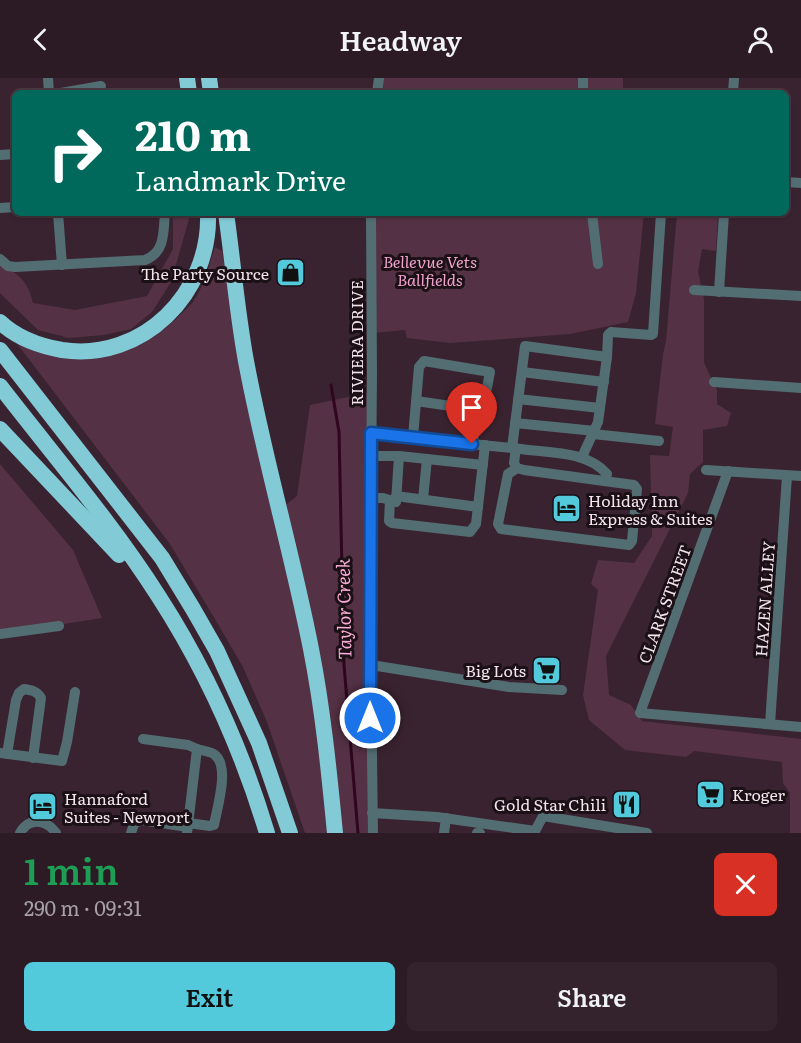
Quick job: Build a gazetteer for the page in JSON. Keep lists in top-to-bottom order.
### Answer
{
  "streets": {
    "street": ["RIVIERA DRIVE", "HAZEN ALLEY", "CLARK STREET"]
  },
  "crossings": [
    ["HAZEN ALLEY", "CLARK STREET"]
  ],
  "water": ["Taylor Creek"],
  "parks": ["Bellevue Vets Ballfields"],
  "places": {
    "shop": ["The Party Source"],
    "hotel": ["Holiday Inn Express & Suites", "Hannaford Suites - Newport"],
    "supermarket": ["Big Lots", "Kroger"],
    "restaurant": ["Gold Star Chili"]
  },
  "page": {
    "header": "Headway",
    "turn": ["210 m", "Landmark Drive"],
    "heading": ["1 min", "290 m · 09:31"],
    "buttons": ["Exit", "Share"]
  }
}
